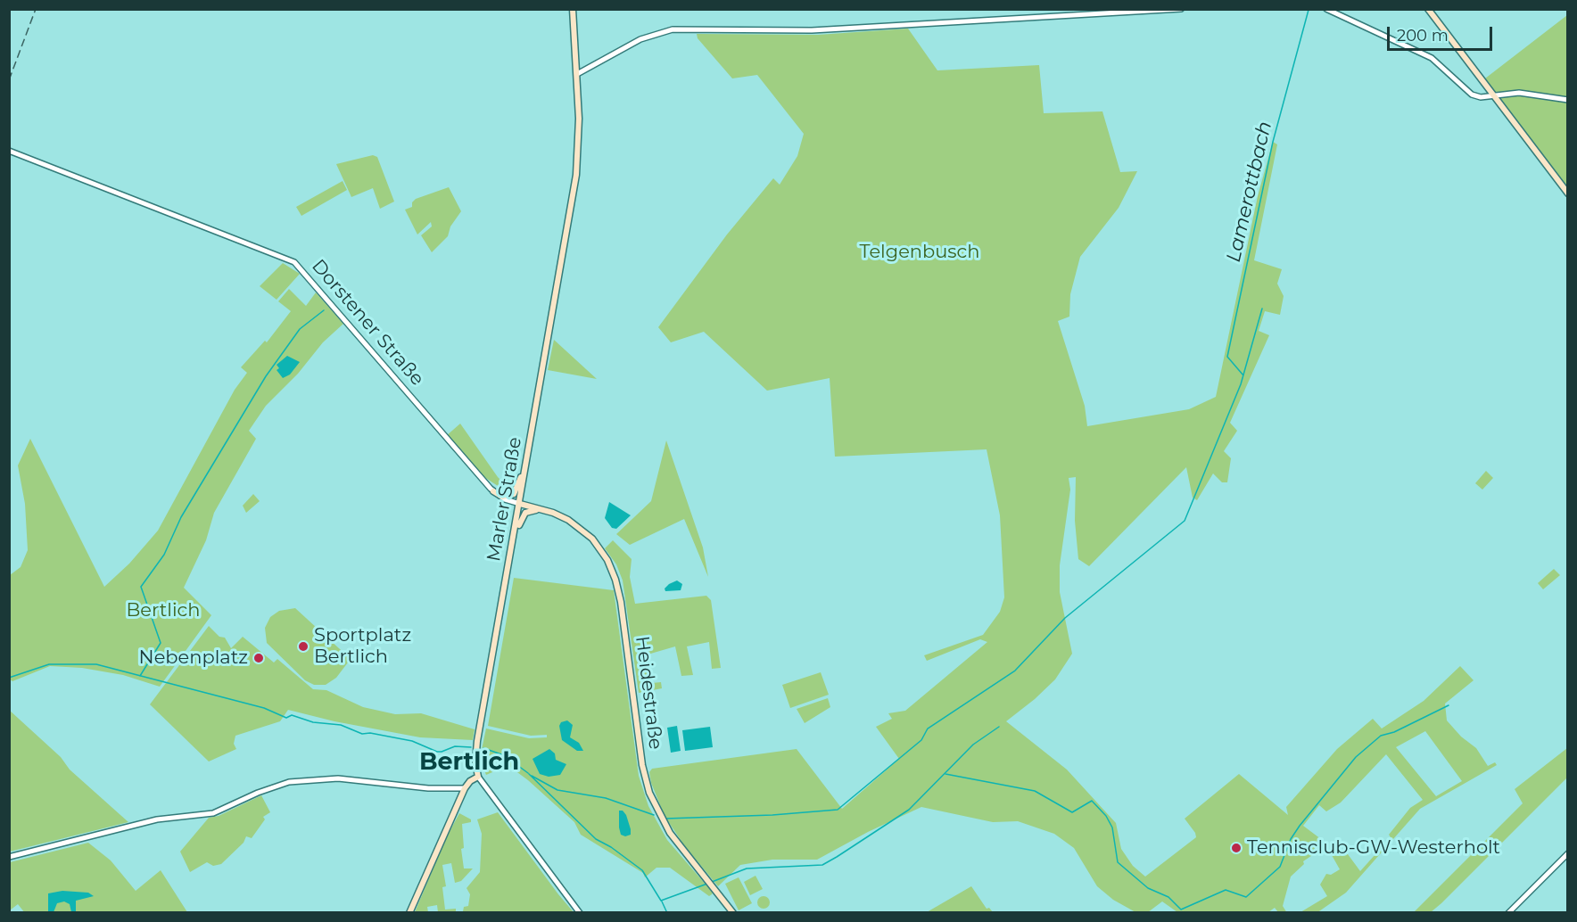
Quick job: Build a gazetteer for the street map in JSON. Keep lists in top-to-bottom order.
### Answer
{
  "streets": {
    "main road": ["Marler Straße", "Heidestraße"],
    "street": ["Dorstener Straße"]
  },
  "crossings": [
    ["Dorstener Straße", "Marler Straße"],
    ["Dorstener Straße", "Heidestraße"],
    ["Marler Straße", "Heidestraße"]
  ],
  "districts": ["Bertlich"],
  "water": ["Lamerottbach"],
  "parks": ["Telgenbusch", "Bertlich"],
  "places": ["Sportplatz Bertlich", "Nebenplatz", "Tennisclub-GW-Westerholt"],
  "scale_bar": "200 m"
}
